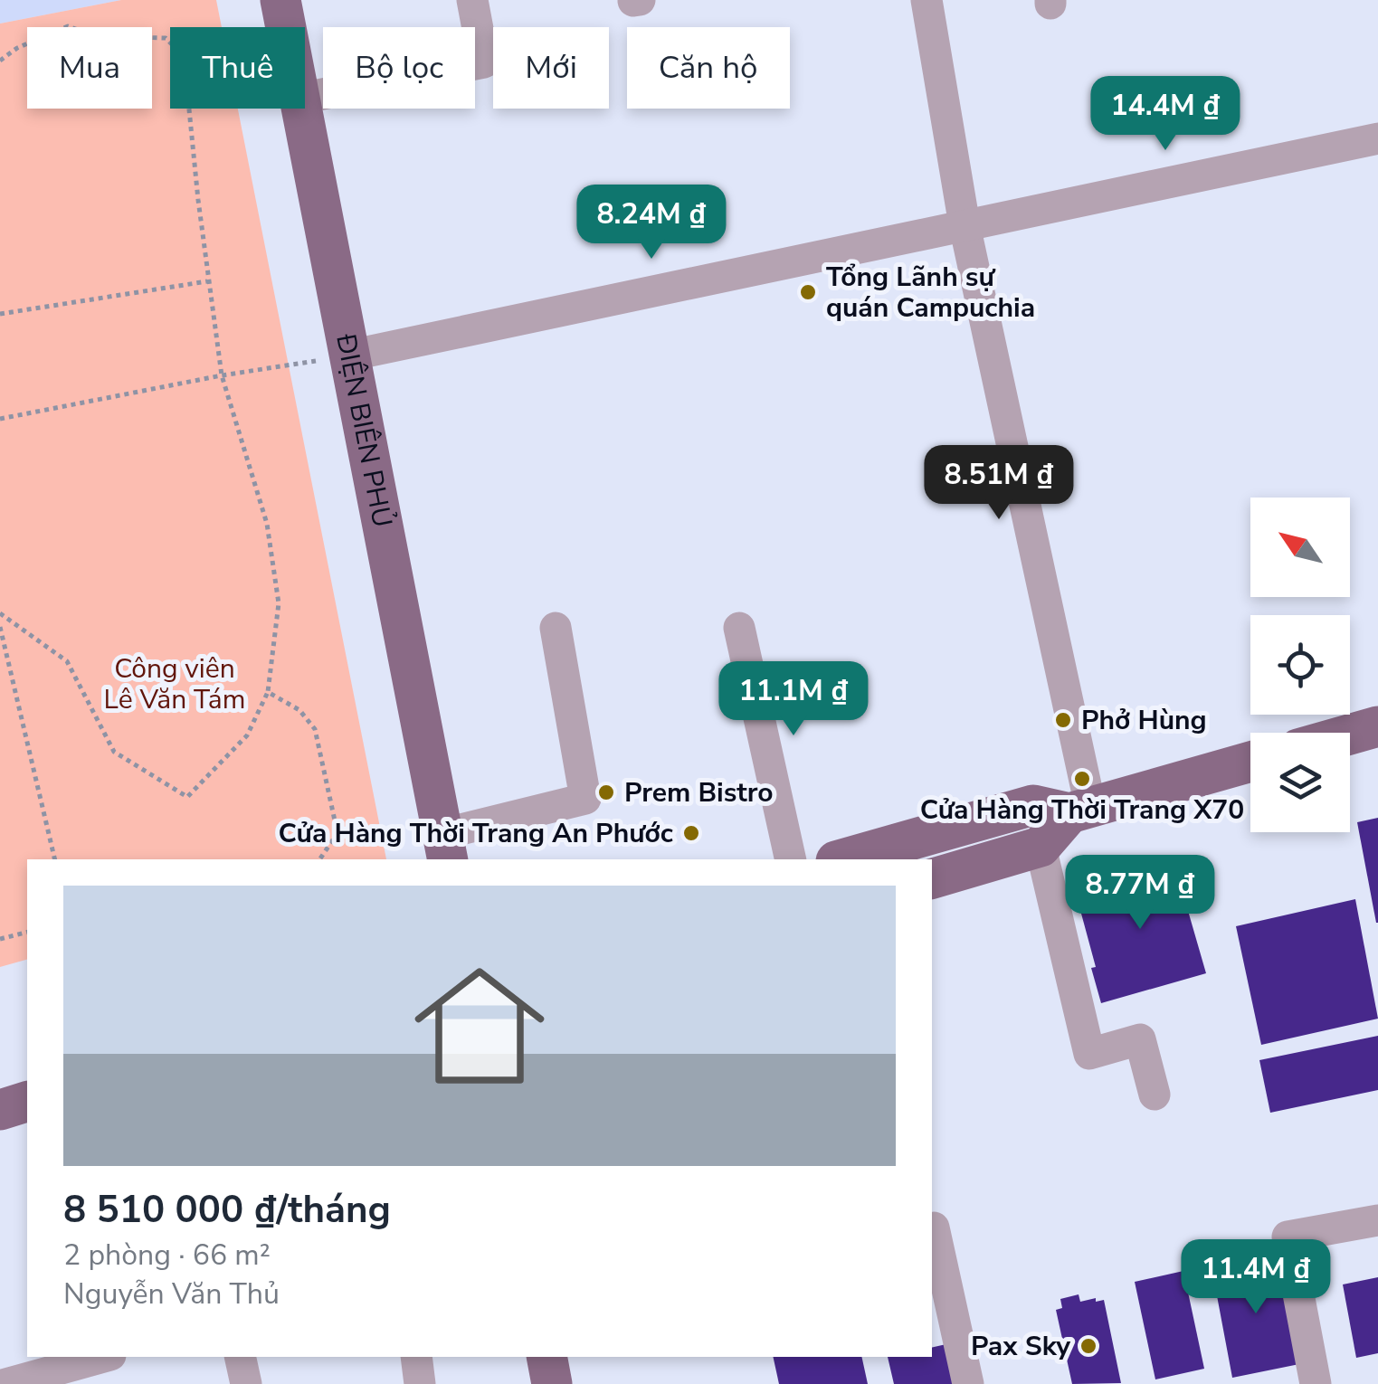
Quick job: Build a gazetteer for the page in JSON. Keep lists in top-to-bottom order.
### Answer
{
  "streets": {
    "main road": ["ĐIỆN BIÊN PHỦ"]
  },
  "parks": ["Công viên Lê Văn Tám"],
  "places": [
    "Tổng Lãnh sự quán Campuchia",
    "Phở Hùng",
    "Cửa Hàng Thời Trang X70",
    "Prem Bistro",
    "Cửa Hàng Thời Trang An Phước",
    "Pax Sky"
  ],
  "north": "top left",
  "page": {
    "chip": [
      "Mua",
      "Thuê",
      "Bộ lọc",
      "Mới",
      "Căn hộ"
    ],
    "price": [
      "14.4M ₫",
      "8.24M ₫",
      "8.51M ₫",
      "11.1M ₫",
      "8.77M ₫",
      "11.4M ₫"
    ],
    "list": [
      {
        "name": "8 510 000 ₫/tháng",
        "note": "2 phòng · 66 m² · Nguyễn Văn Thủ"
      }
    ]
  }
}
